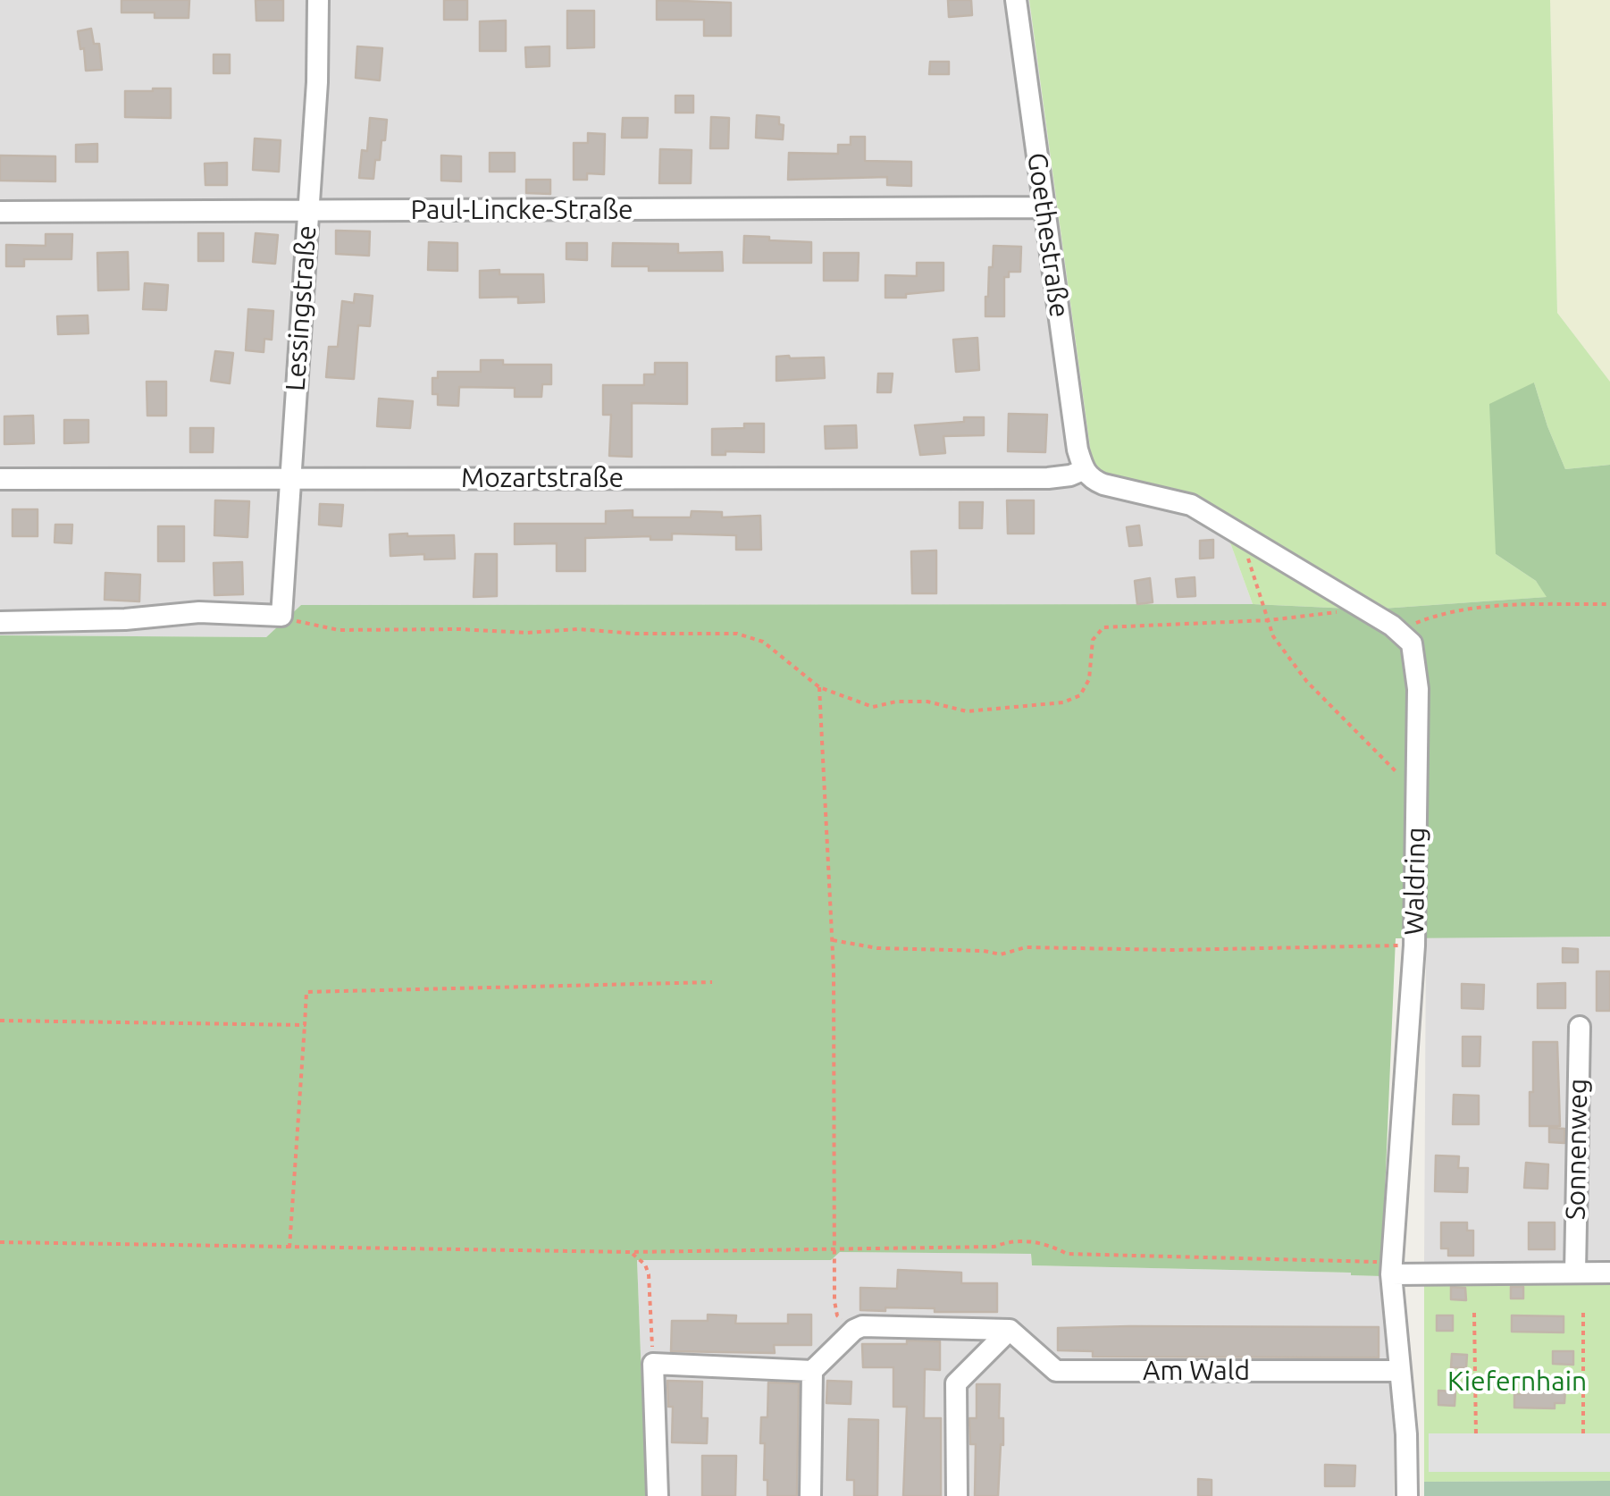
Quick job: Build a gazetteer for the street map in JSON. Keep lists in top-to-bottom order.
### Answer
{
  "streets": {
    "street": [
      "Paul-Lincke-Straße",
      "Goethestraße",
      "Lessingstraße",
      "Mozartstraße",
      "Waldring",
      "Sonnenweg",
      "Am Wald"
    ]
  },
  "crossings": [
    ["Paul-Lincke-Straße", "Goethestraße"],
    ["Paul-Lincke-Straße", "Lessingstraße"],
    ["Goethestraße", "Mozartstraße"],
    ["Lessingstraße", "Mozartstraße"],
    ["Waldring", "Am Wald"]
  ],
  "parks": ["Kiefernhain"]
}
